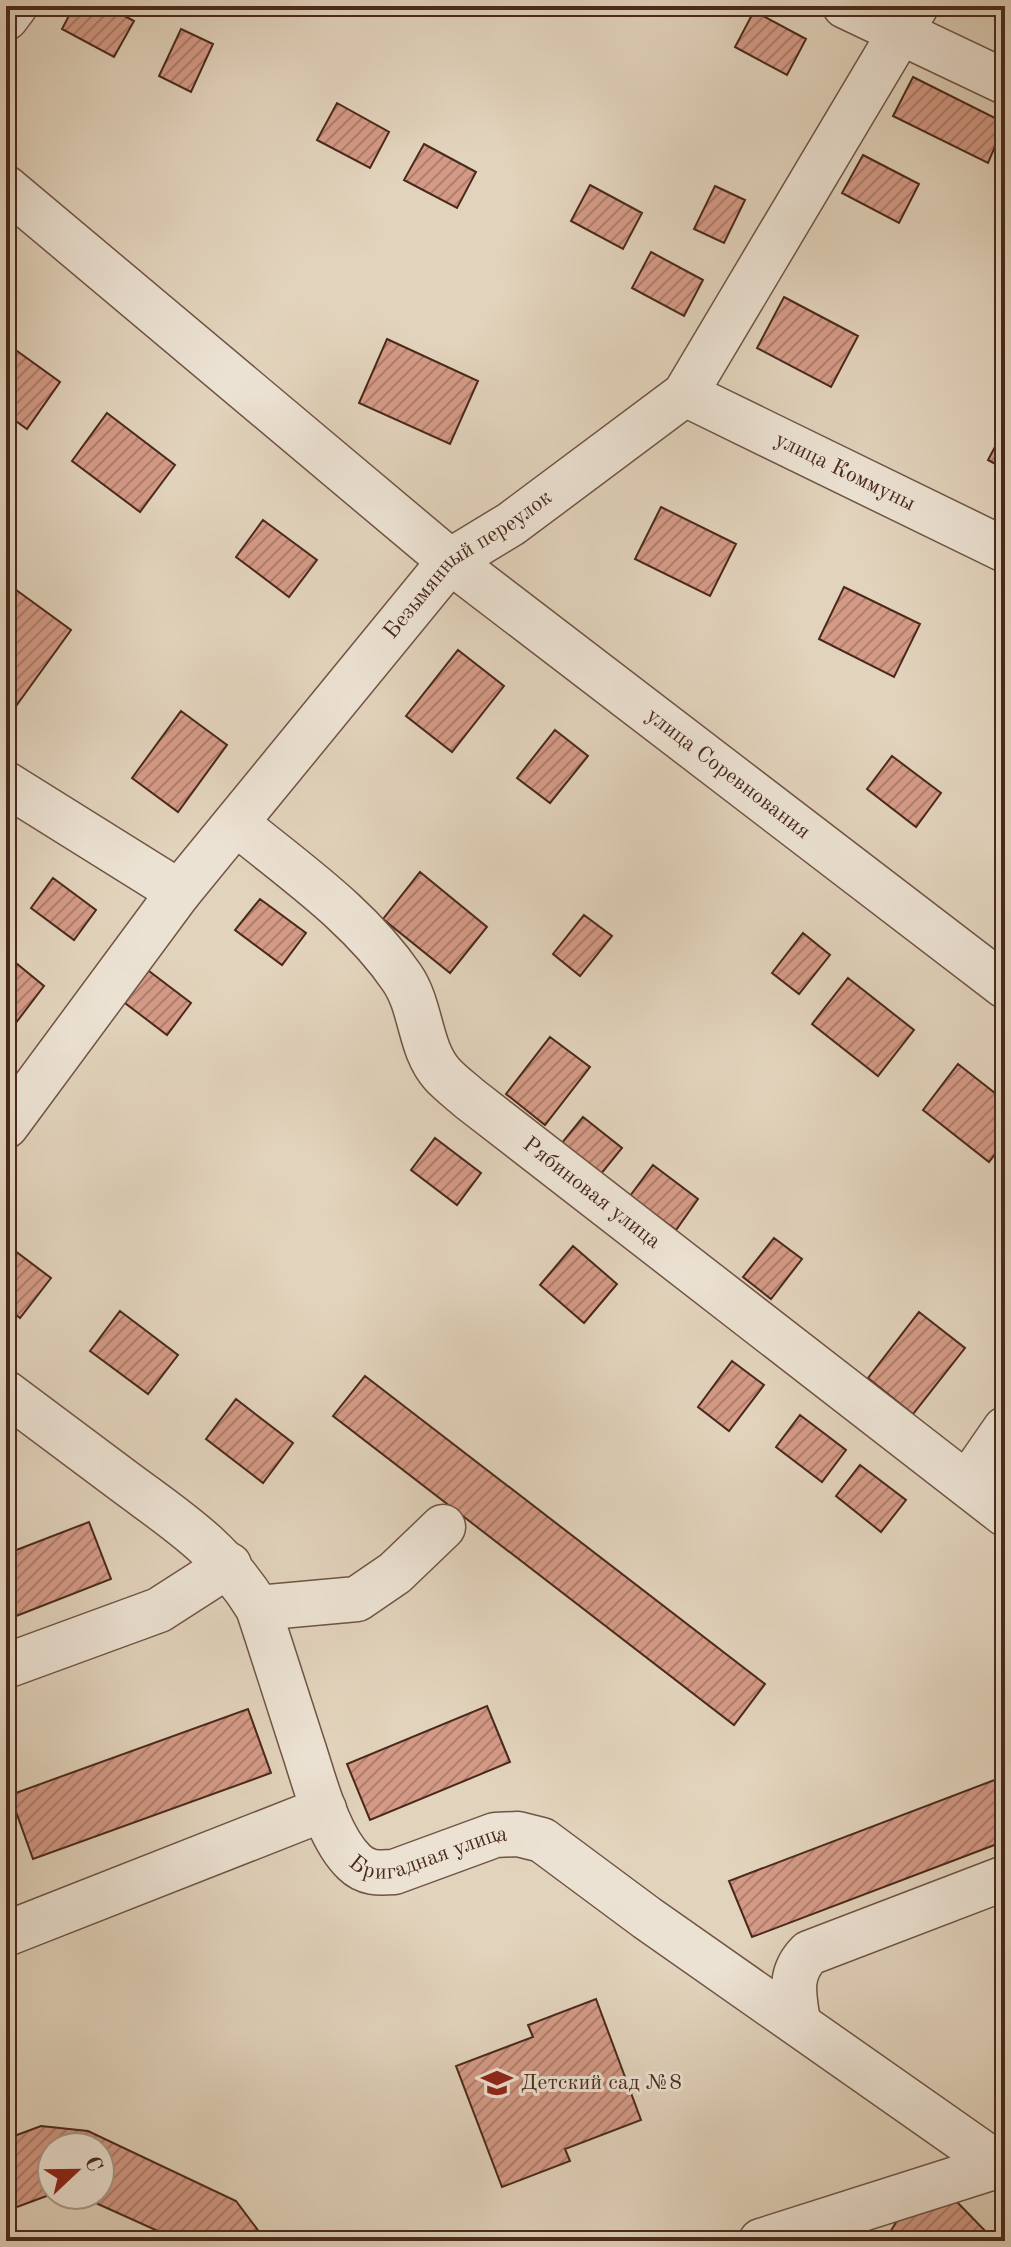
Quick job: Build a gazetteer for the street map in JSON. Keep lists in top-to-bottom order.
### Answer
{
  "streets": {
    "street": [
      "улица Коммуны",
      "Безымянный переулок",
      "улица Соревнования",
      "Рябиновая улица",
      "Бригадная улица"
    ]
  },
  "crossings": [
    ["улица Коммуны", "Безымянный переулок"],
    ["Безымянный переулок", "улица Соревнования"],
    ["Безымянный переулок", "Рябиновая улица"]
  ],
  "places": {
    "school or university": ["Детский сад №8"]
  },
  "north": "right"
}
